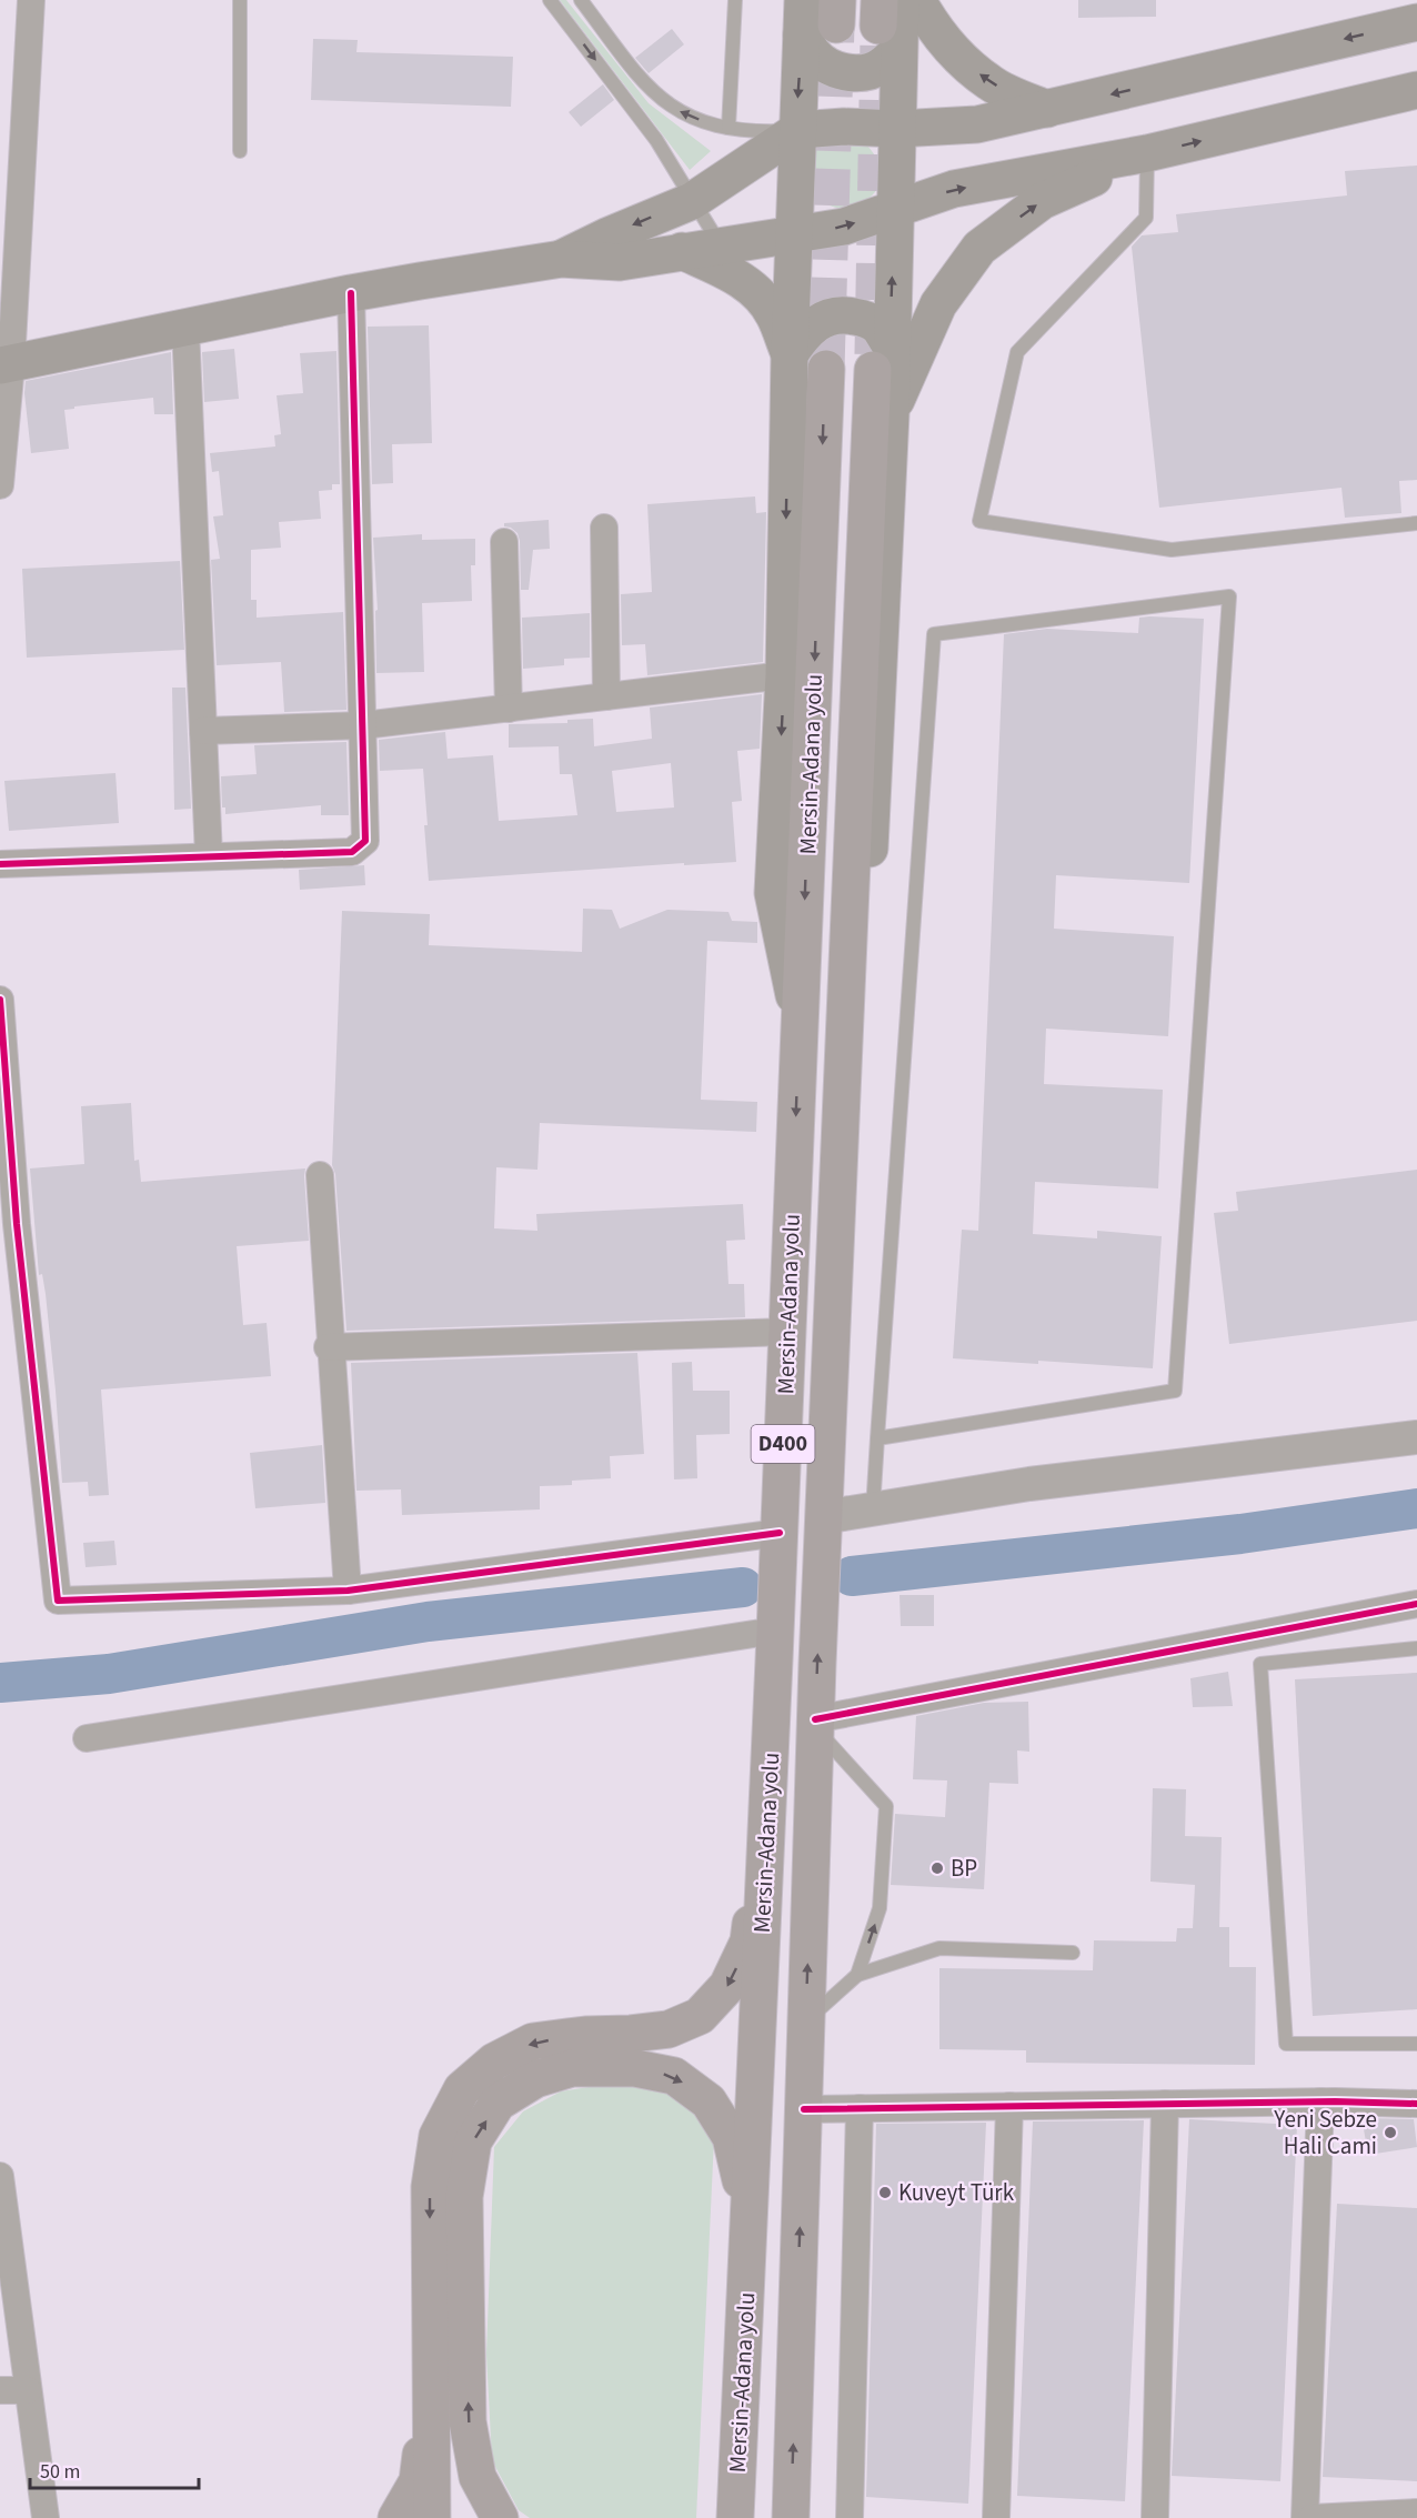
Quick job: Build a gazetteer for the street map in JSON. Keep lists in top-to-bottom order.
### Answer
{
  "streets": {
    "highway": ["Mersin-Adana yolu", "D400"]
  },
  "places": ["BP", "Yeni Sebze Hali Cami", "Kuveyt Türk"],
  "scale_bar": "50 m"
}
